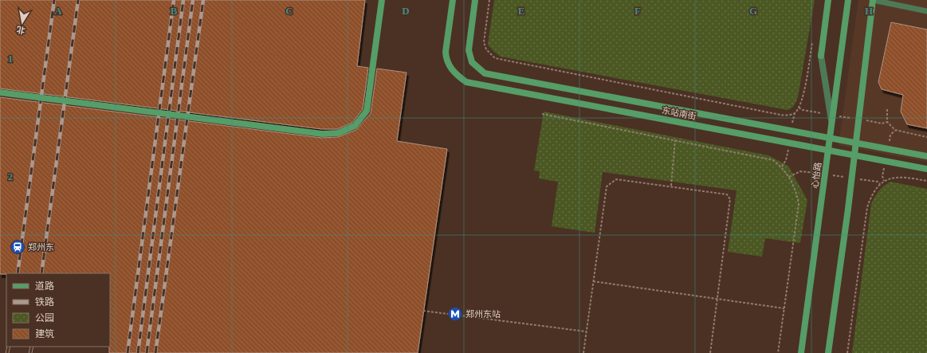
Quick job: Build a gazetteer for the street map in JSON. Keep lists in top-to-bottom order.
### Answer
{
  "streets": {
    "street": ["东站南街", "心怡路"]
  },
  "crossings": [
    ["东站南街", "心怡路"]
  ],
  "places": {
    "station": ["郑州东"],
    "metro station": ["郑州东站"]
  },
  "legend": [
    "道路",
    "铁路",
    "公园",
    "建筑"
  ],
  "north": "bottom",
  "grid": {
    "columns": [
      "A",
      "B",
      "C",
      "D",
      "E",
      "F",
      "G",
      "H"
    ],
    "rows": ["1", "2"]
  }
}
